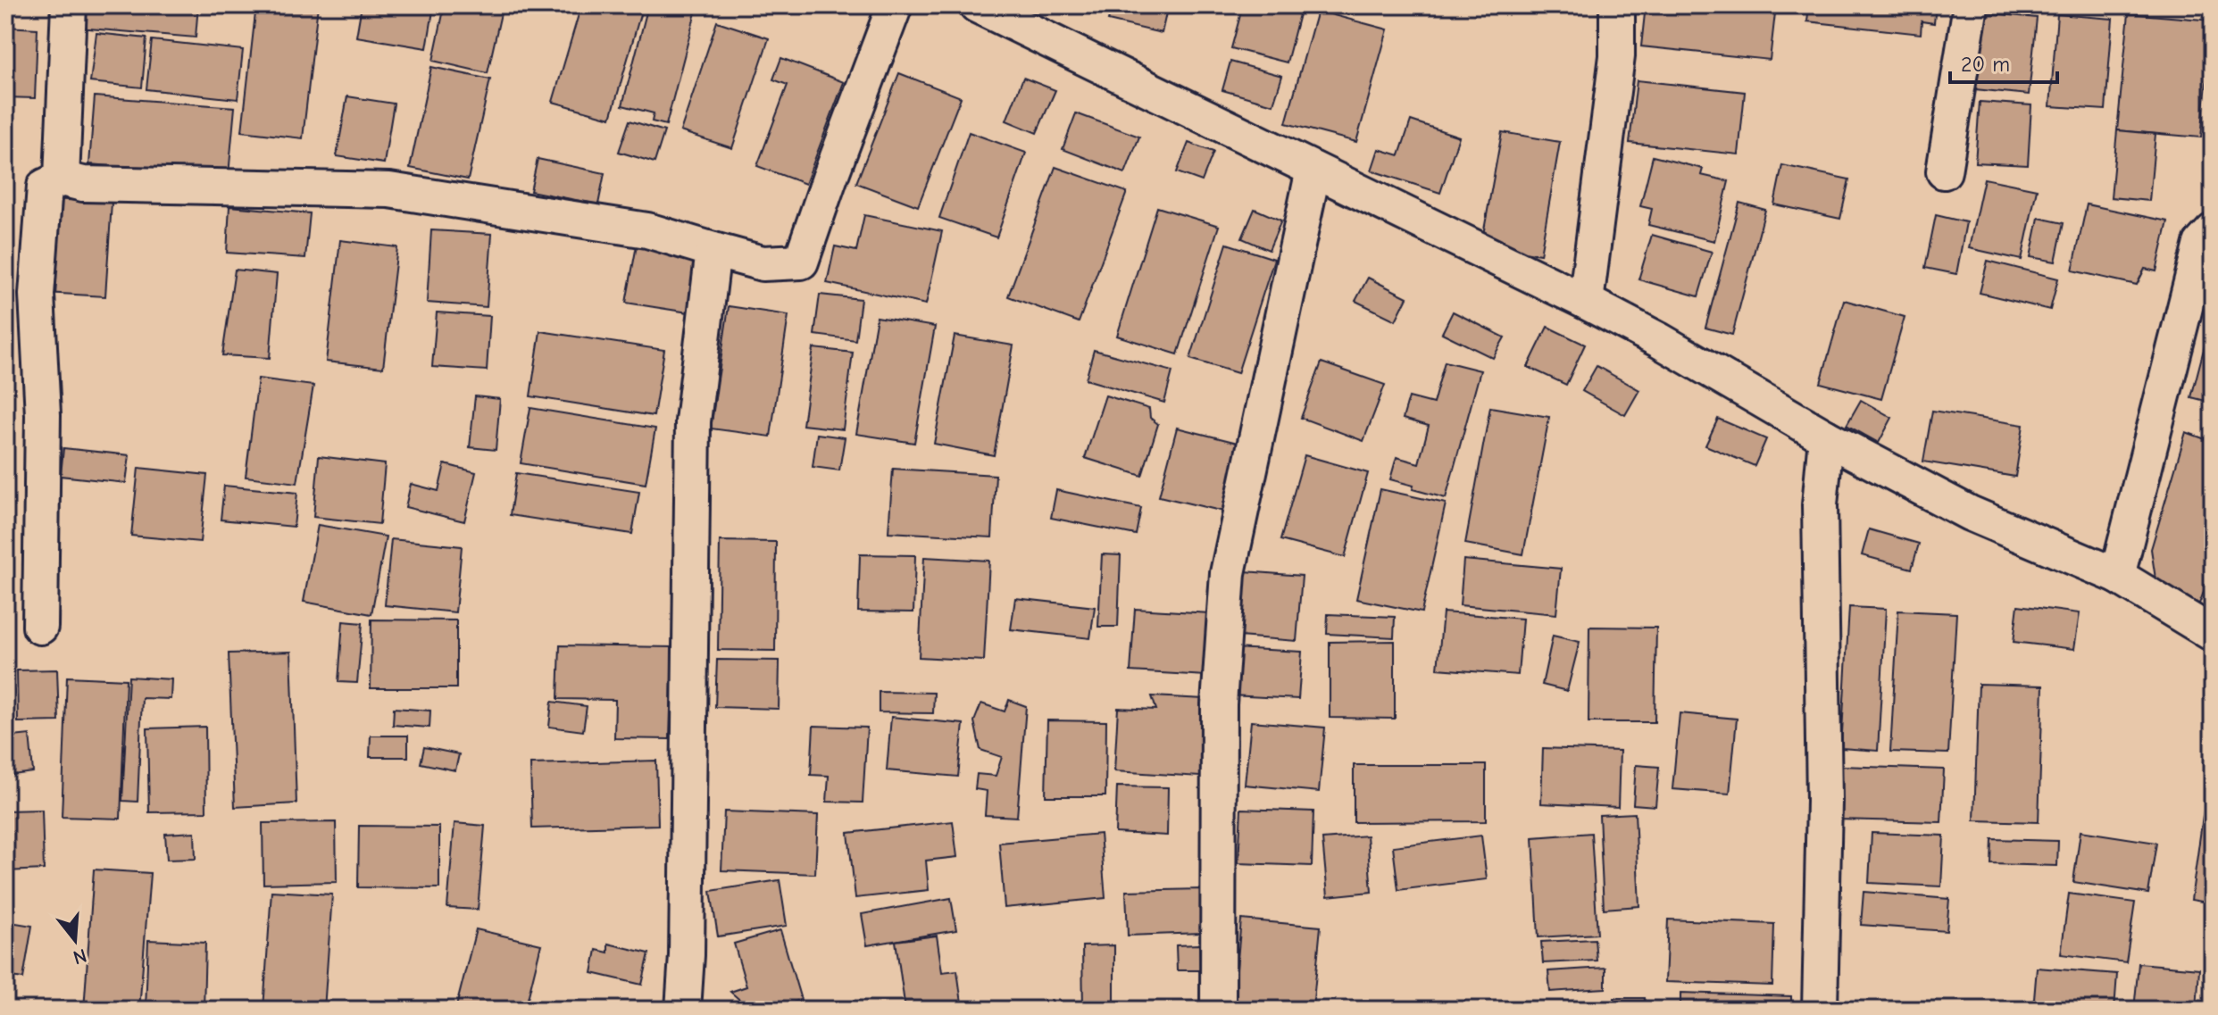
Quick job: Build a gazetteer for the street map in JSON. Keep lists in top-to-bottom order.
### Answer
{
  "scale_bar": "20 m",
  "north": "bottom"
}
